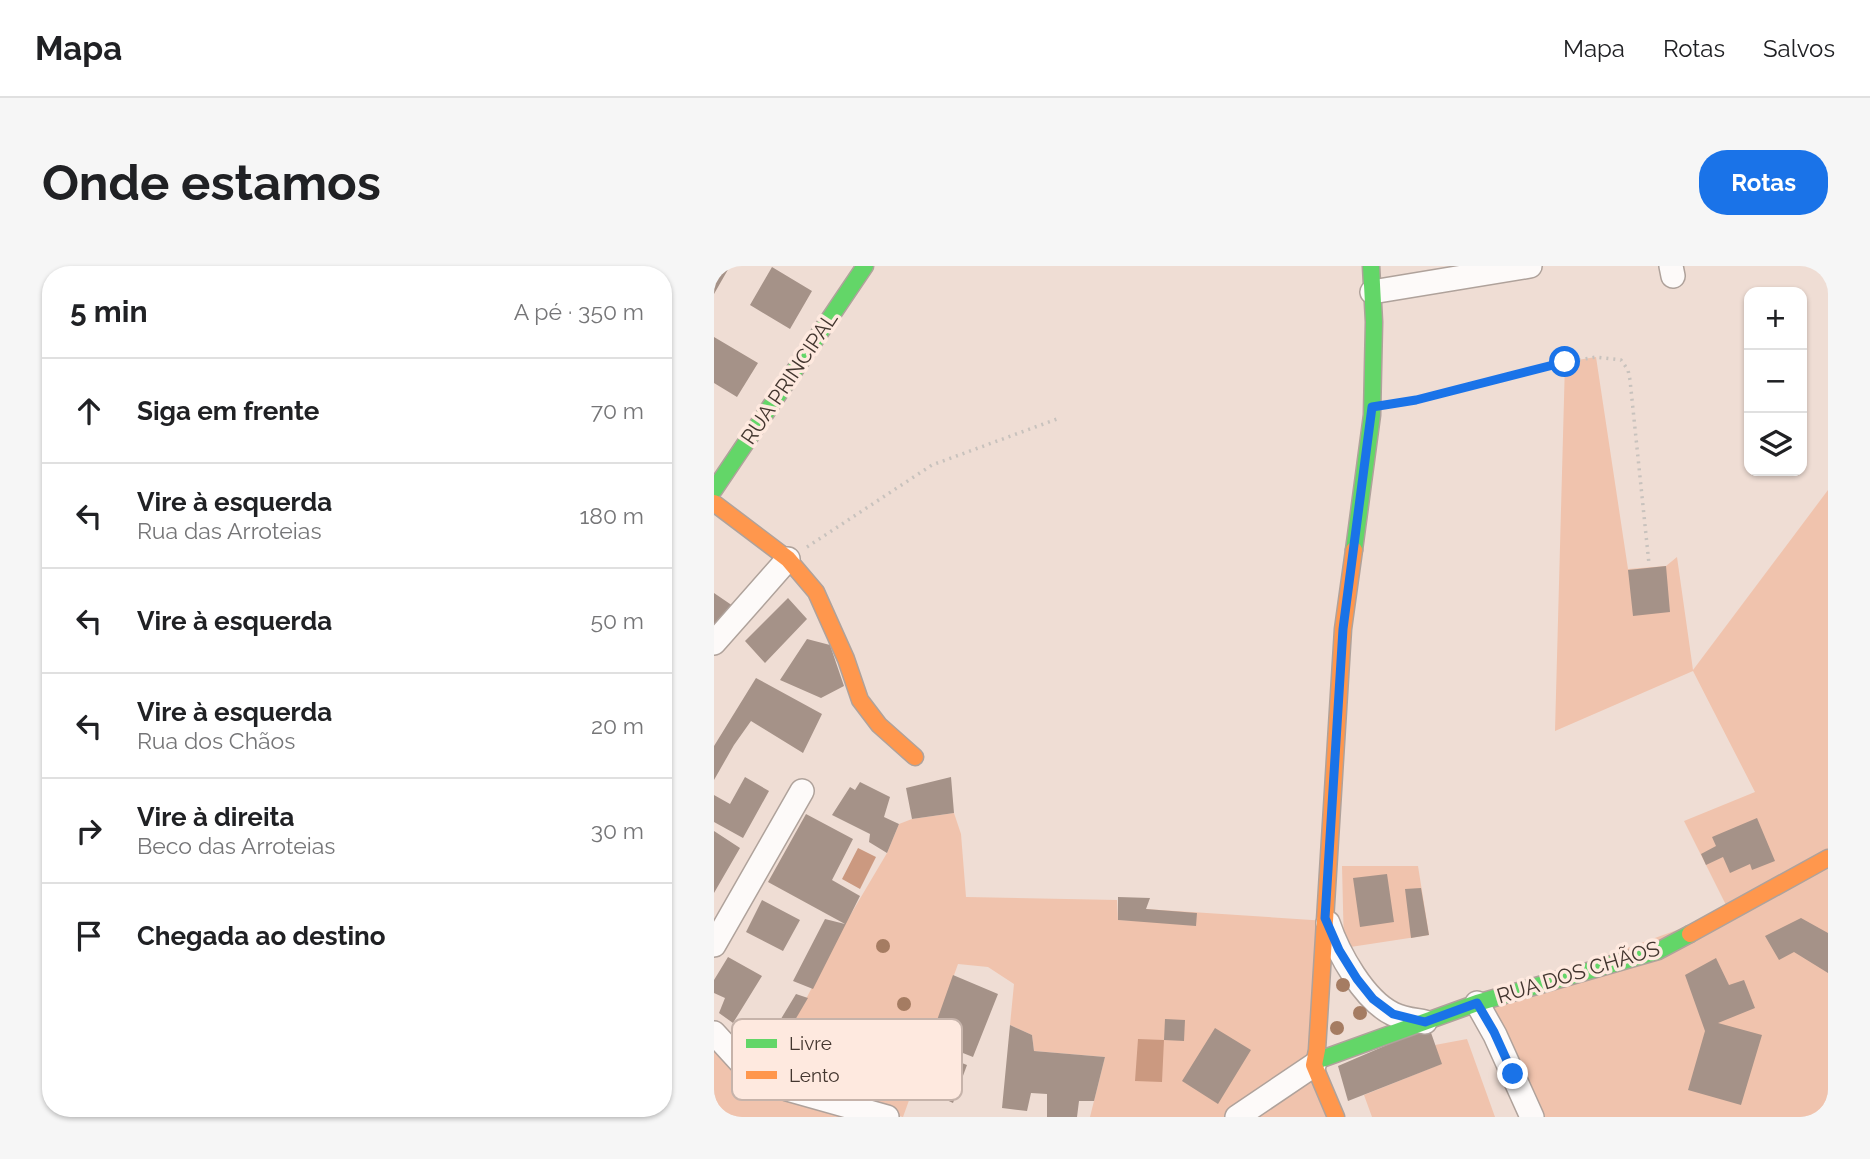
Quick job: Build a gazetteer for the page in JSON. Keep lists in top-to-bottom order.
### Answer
{
  "streets": {
    "street": ["RUA PRINCIPAL", "RUA DOS CHÃOS"]
  },
  "legend": ["Livre", "Lento"],
  "page": {
    "header": "Mapa",
    "nav": ["Mapa", "Rotas", "Salvos"],
    "buttons": "Rotas",
    "title": "Onde estamos",
    "heading": ["5 min", "A pé · 350 m"],
    "map_buttons": ["+", "−"],
    "list": [
      ["Siga em frente", "70 m"],
      ["Vire à esquerda", "Rua das Arroteias", "180 m"],
      ["Vire à esquerda", "50 m"],
      ["Vire à esquerda", "Rua dos Chãos", "20 m"],
      ["Vire à direita", "Beco das Arroteias", "30 m"],
      "Chegada ao destino"
    ]
  }
}
